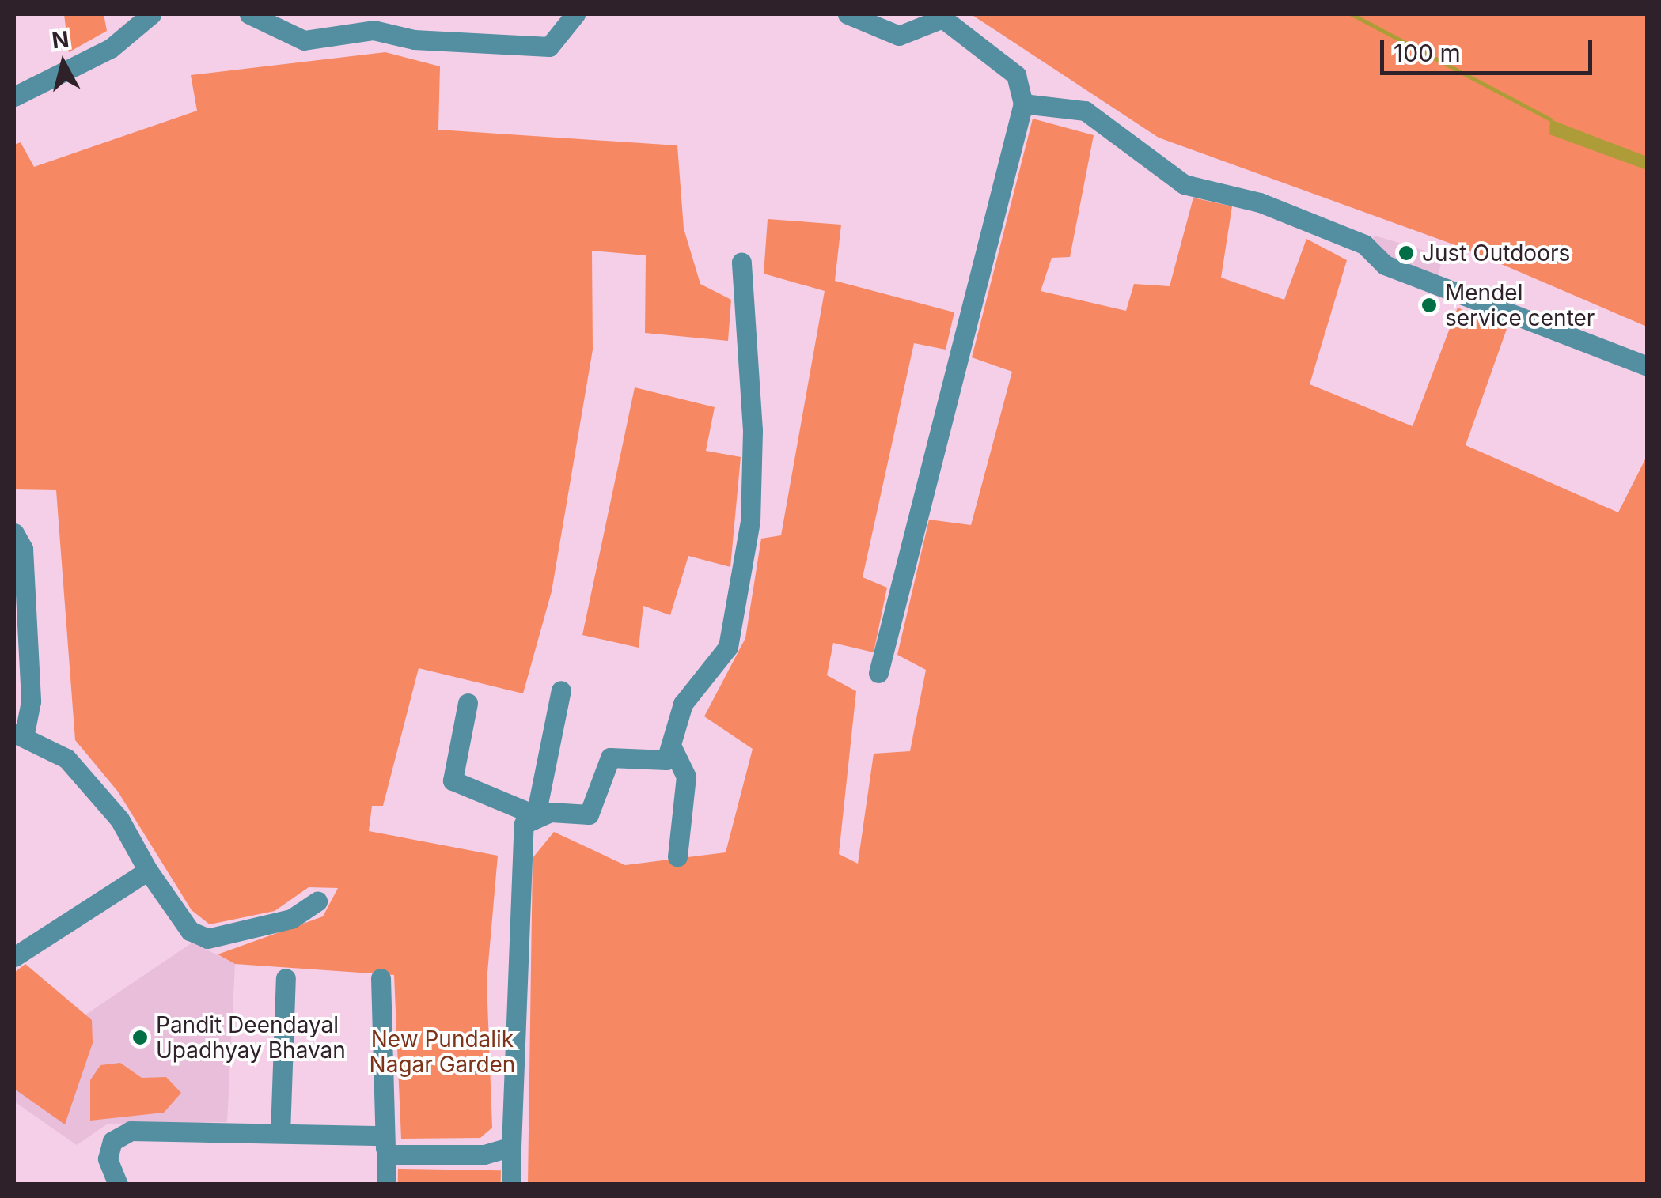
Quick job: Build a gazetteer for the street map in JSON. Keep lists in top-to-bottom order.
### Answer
{
  "parks": ["New Pundalik Nagar Garden"],
  "places": ["Just Outdoors", "Mendel service center", "Pandit Deendayal Upadhyay Bhavan"],
  "scale_bar": "100 m",
  "north": "top"
}
